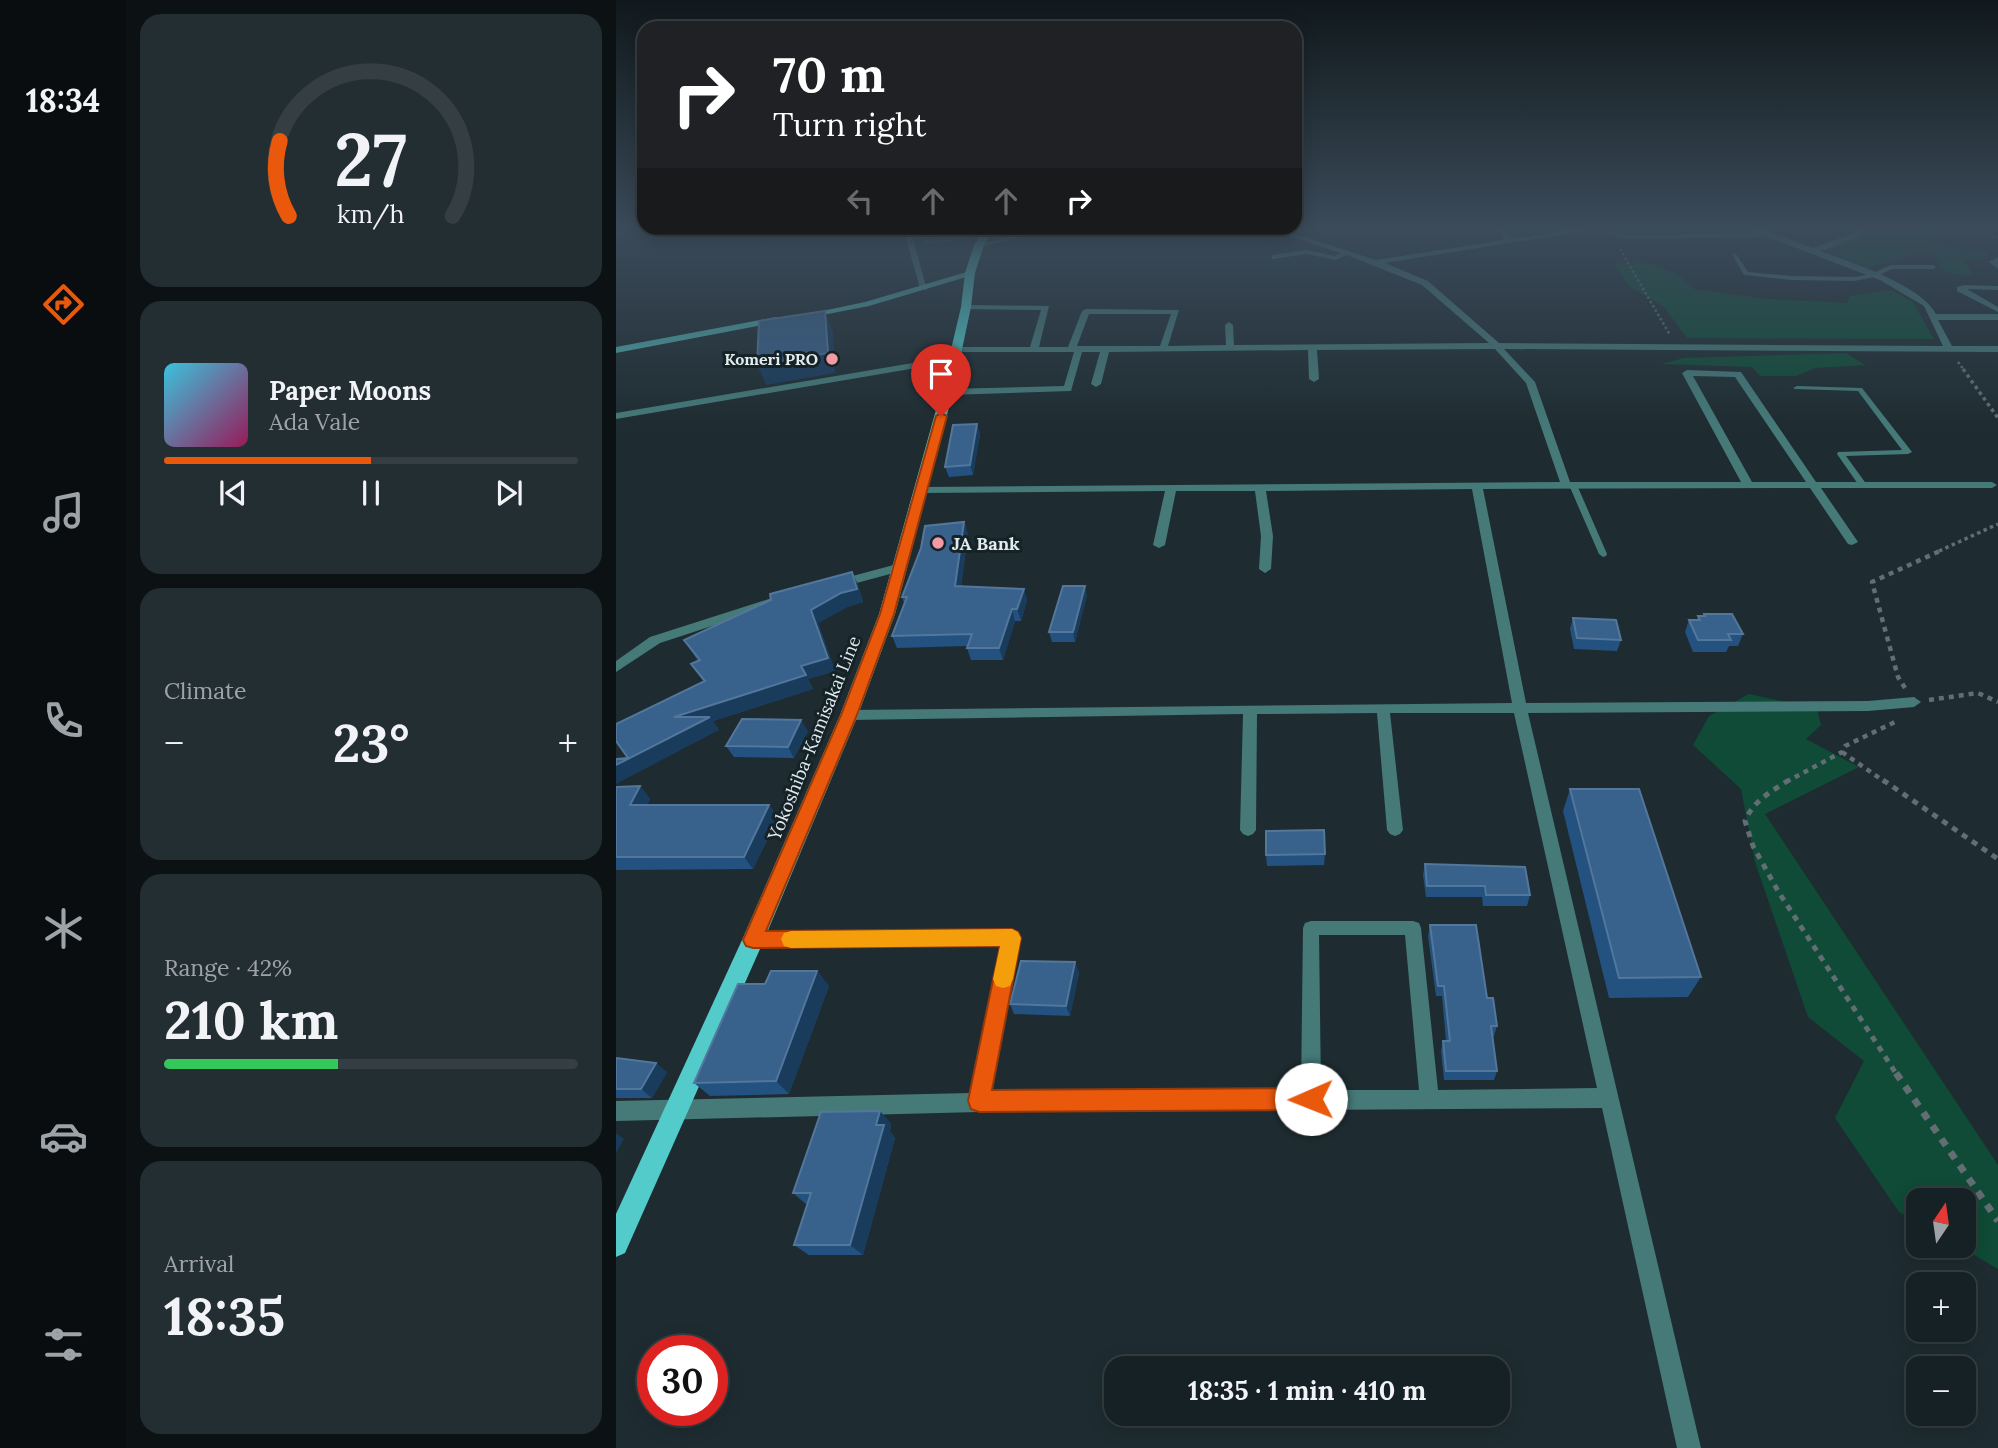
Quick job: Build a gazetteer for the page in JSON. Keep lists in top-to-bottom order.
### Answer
{
  "streets": {
    "main road": ["Yokoshiba-Kamisakai Line"]
  },
  "places": ["Komeri PRO", "JA Bank"],
  "north": "top",
  "page": {
    "tabs": "18:34",
    "turn": ["70 m", "Turn right"],
    "song": ["Paper Moons", "Ada Vale"],
    "tile": [
      "Climate",
      ["Range · 42%", "210 km"],
      ["Arrival", "18:35"]
    ],
    "heat": ["−", "23°", "+"],
    "map_buttons": ["+", "−"],
    "limit": "30",
    "trip": "18:35 · 1 min · 410 m",
    "gauge": ["27", "km/h"]
  }
}
